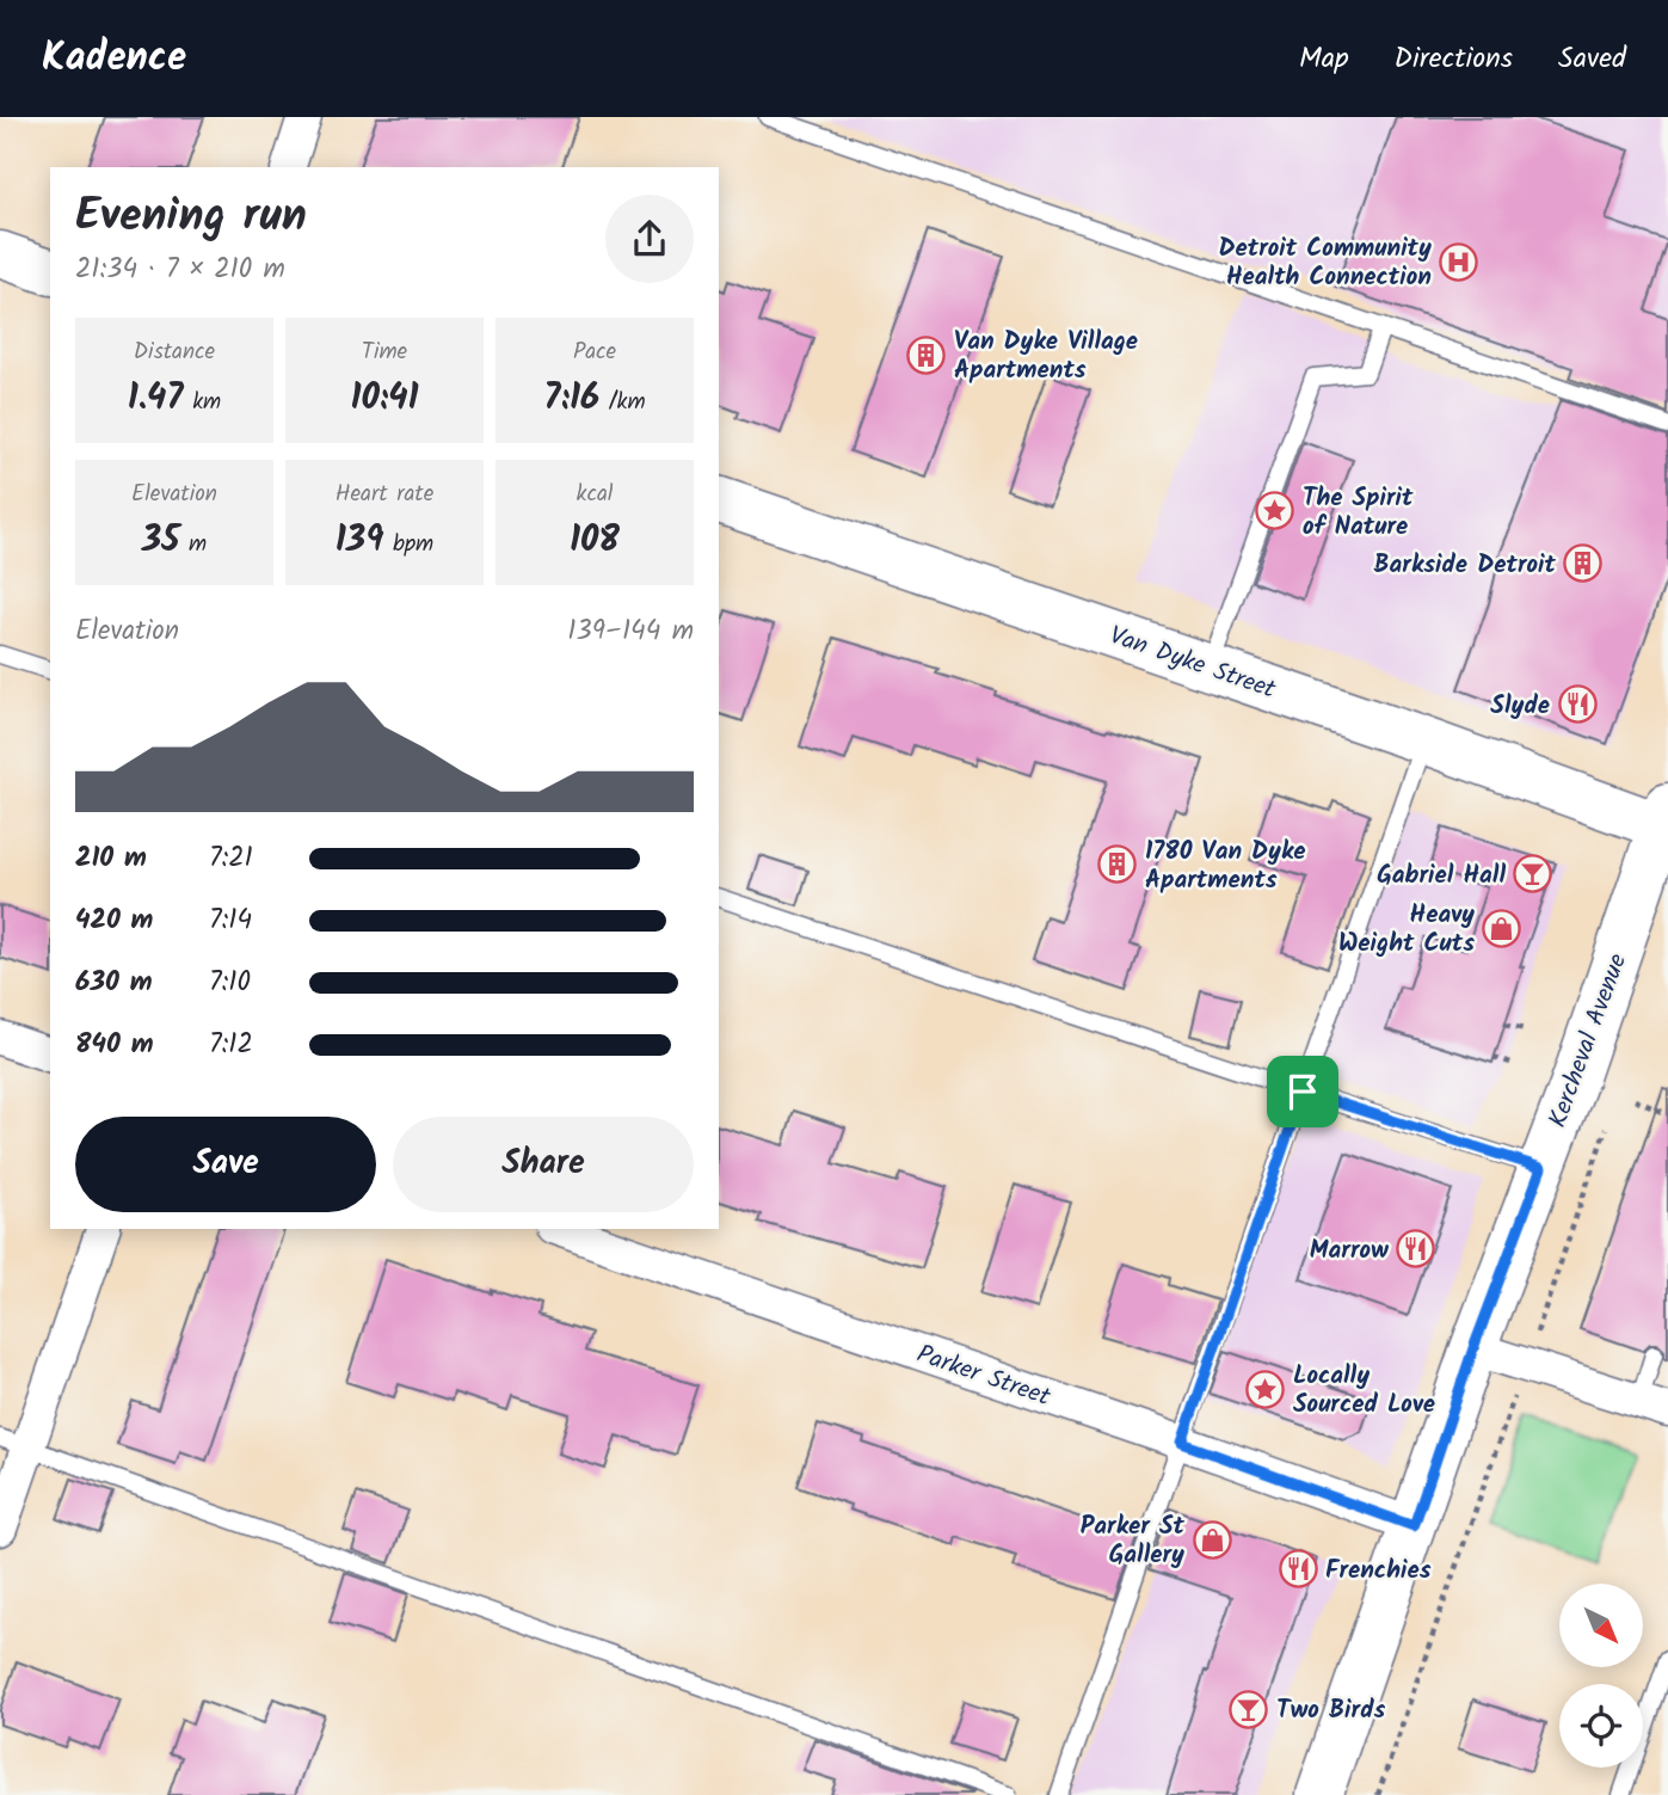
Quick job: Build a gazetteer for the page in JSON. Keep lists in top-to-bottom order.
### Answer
{
  "streets": {
    "main road": ["Van Dyke Street", "Kercheval Avenue"],
    "street": ["Parker Street"]
  },
  "crossings": [
    ["Van Dyke Street", "Kercheval Avenue"],
    ["Kercheval Avenue", "Parker Street"]
  ],
  "places": {
    "hospital": ["Detroit Community Health Connection"],
    "building": ["Van Dyke Village Apartments", "Barkside Detroit", "1780 Van Dyke Apartments"],
    "place": ["The Spirit of Nature", "Locally Sourced Love"],
    "restaurant": ["Slyde", "Marrow", "Frenchies"],
    "bar": ["Gabriel Hall", "Two Birds"],
    "shop": ["Heavy Weight Cuts", "Parker St Gallery"]
  },
  "north": "bottom right",
  "page": {
    "header": "Kadence",
    "nav": ["Map", "Directions", "Saved"],
    "heading": ["Evening run", "21:34 · 7 × 210 m"],
    "stats": [
      ["Distance", "1.47 km"],
      ["Time", "10:41"],
      ["Pace", "7:16 /km"],
      ["Elevation", "35 m"],
      ["Heart rate", "139 bpm"],
      ["kcal", "108"]
    ],
    "chart": ["Elevation", "139–144 m"],
    "list": [
      {
        "name": "210 m",
        "note": "7:21"
      },
      {
        "name": "420 m",
        "note": "7:14"
      },
      {
        "name": "630 m",
        "note": "7:10"
      },
      {
        "name": "840 m",
        "note": "7:12"
      }
    ],
    "buttons": ["Save", "Share"]
  }
}
